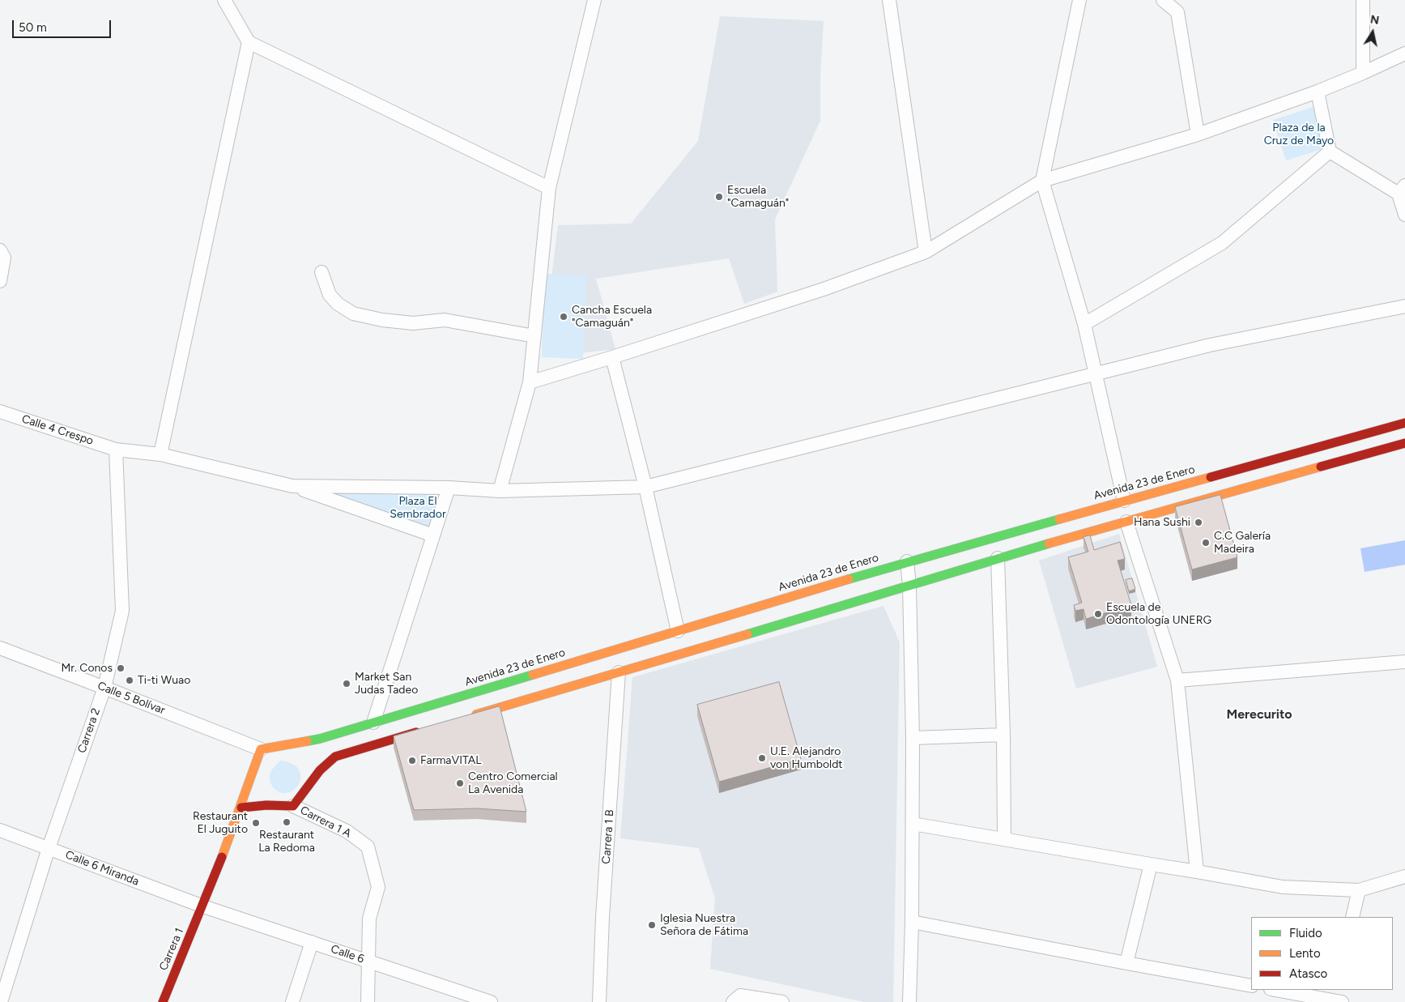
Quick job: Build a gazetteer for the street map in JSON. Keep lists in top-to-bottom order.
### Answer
{
  "streets": {
    "main road": ["Avenida 23 de Enero", "Carrera 1"],
    "street": [
      "Calle 4 Crespo",
      "Calle 5 Bolívar",
      "Carrera 2",
      "Carrera 1 A",
      "Carrera 1 B",
      "Calle 6 Miranda",
      "Calle 6"
    ]
  },
  "crossings": [
    ["Calle 4 Crespo", "Carrera 2"],
    ["Avenida 23 de Enero", "Calle 5 Bolívar"],
    ["Avenida 23 de Enero", "Carrera 1"],
    ["Calle 5 Bolívar", "Carrera 2"],
    ["Calle 5 Bolívar", "Carrera 1"],
    ["Carrera 2", "Calle 6 Miranda"],
    ["Carrera 1 A", "Calle 6"],
    ["Calle 6 Miranda", "Carrera 1"],
    ["Calle 6 Miranda", "Calle 6"],
    ["Carrera 1", "Calle 6"]
  ],
  "districts": ["Merecurito"],
  "parks": ["Plaza de la Cruz de Mayo", "Plaza El Sembrador"],
  "places": [
    "Escuela \"Camaguán\"",
    "Cancha Escuela \"Camaguán\"",
    "Hana Sushi",
    "C.C Galería Madeira",
    "Escuela de Odontología UNERG",
    "Mr. Conos",
    "Ti-ti Wuao",
    "Market San Judas Tadeo",
    "U.E. Alejandro von Humboldt",
    "FarmaVITAL",
    "Centro Comercial La Avenida",
    "Restaurant La Redoma",
    "Restaurant El Juguito",
    "Iglesia Nuestra Señora de Fátima"
  ],
  "legend": ["Fluido", "Lento", "Atasco"],
  "scale_bar": "50 m",
  "north": "top"
}
